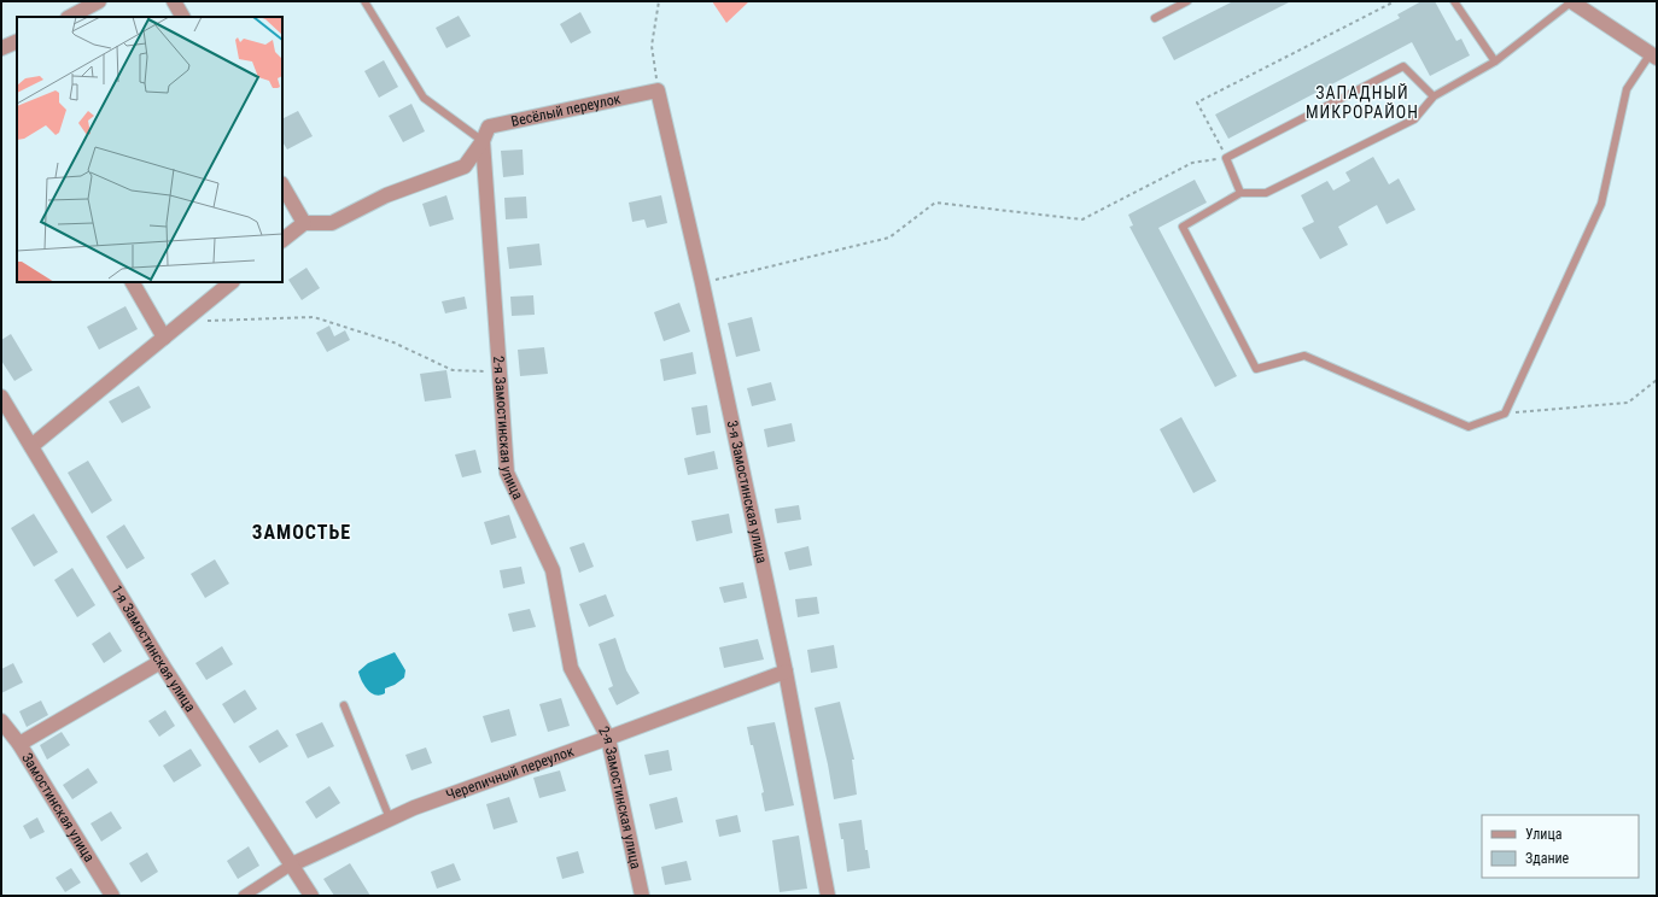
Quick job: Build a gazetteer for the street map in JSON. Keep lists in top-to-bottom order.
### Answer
{
  "streets": {
    "street": [
      "Весёлый переулок",
      "2-я Замостинская улица",
      "3-я Замостинская улица",
      "1-я Замостинская улица",
      "Черепичный переулок",
      "Замостинская улица"
    ]
  },
  "crossings": [
    ["Весёлый переулок", "2-я Замостинская улица"],
    ["Весёлый переулок", "3-я Замостинская улица"],
    ["2-я Замостинская улица", "Черепичный переулок"],
    ["3-я Замостинская улица", "Черепичный переулок"],
    ["1-я Замостинская улица", "Черепичный переулок"]
  ],
  "districts": ["ЗАПАДНЫЙ МИКРОРАЙОН", "ЗАМОСТЬЕ"],
  "legend": ["Улица", "Здание"]
}
